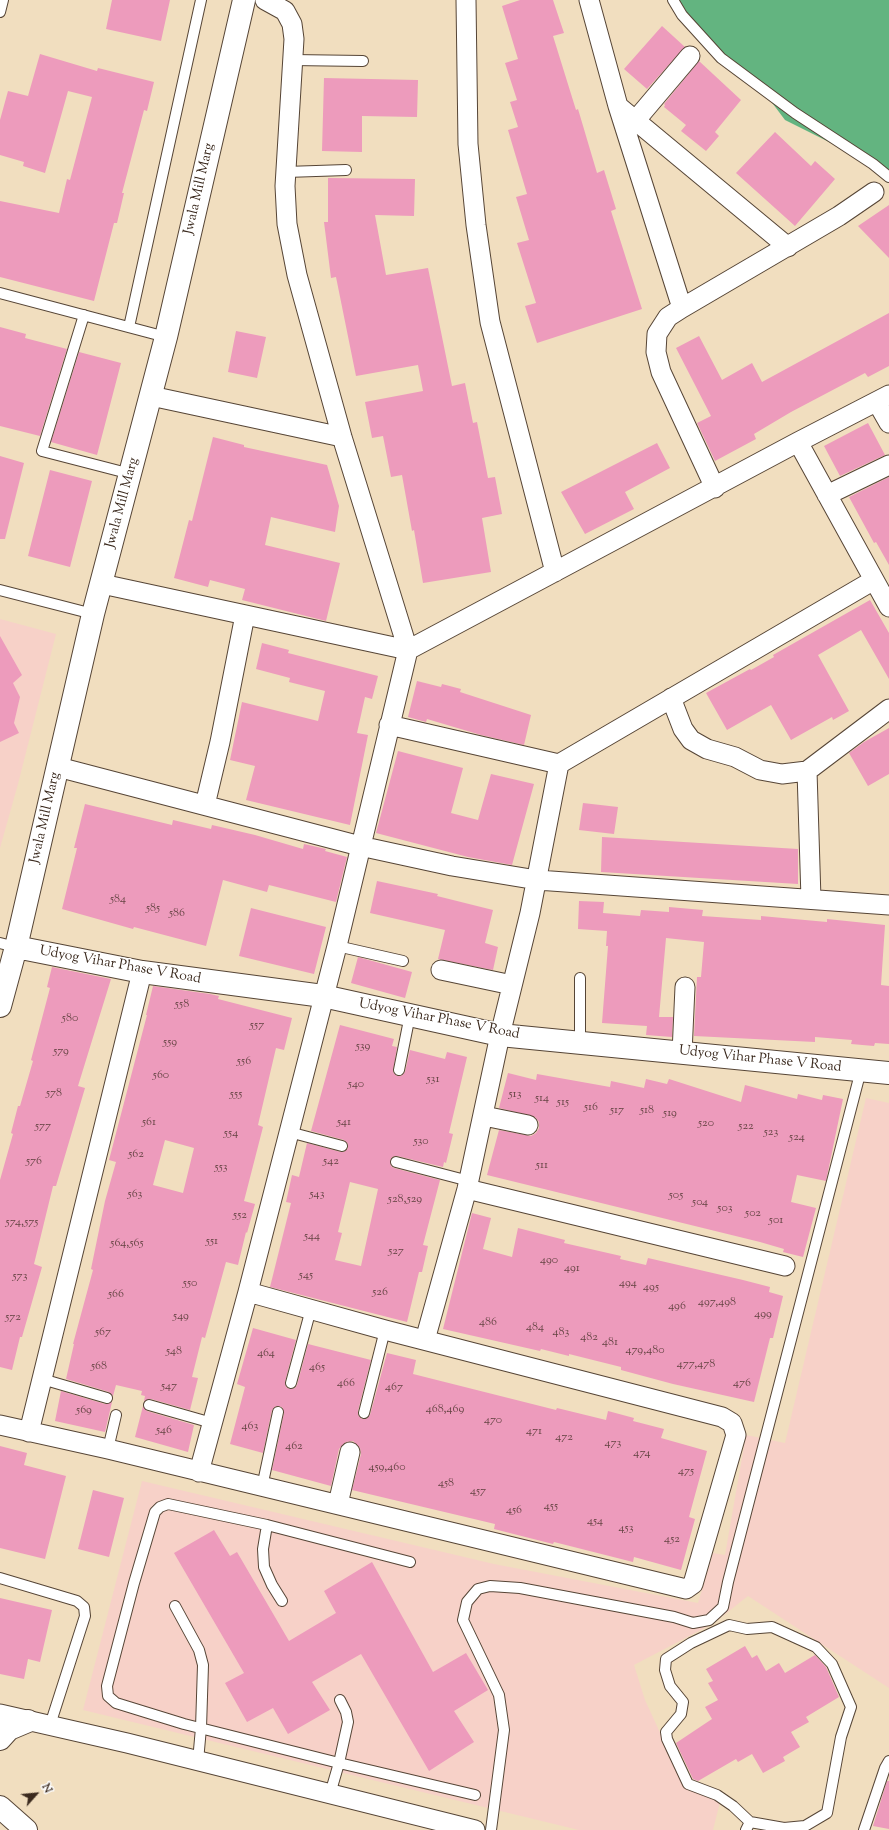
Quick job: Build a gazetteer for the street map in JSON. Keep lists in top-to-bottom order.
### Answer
{
  "streets": {
    "street": ["Jwala Mill Marg", "Udyog Vihar Phase V Road"]
  },
  "crossings": [
    ["Jwala Mill Marg", "Udyog Vihar Phase V Road"]
  ],
  "house_numbers": [
    "584",
    "585",
    "586",
    "558",
    "580",
    "557",
    "559",
    "539",
    "579",
    "556",
    "560",
    "531",
    "540",
    "578",
    "555",
    "513",
    "514",
    "515",
    "516",
    "517",
    "518",
    "519",
    "561",
    "541",
    "520",
    "577",
    "522",
    "523",
    "554",
    "524",
    "530",
    "562",
    "576",
    "542",
    "511",
    "553",
    "563",
    "543",
    "505",
    "528,529",
    "504",
    "503",
    "502",
    "552",
    "501",
    "574,575",
    "544",
    "551",
    "564,565",
    "527",
    "490",
    "491",
    "545",
    "573",
    "550",
    "494",
    "495",
    "526",
    "566",
    "497,498",
    "496",
    "499",
    "549",
    "572",
    "486",
    "484",
    "567",
    "483",
    "482",
    "481",
    "479,480",
    "548",
    "464",
    "477,478",
    "568",
    "465",
    "466",
    "476",
    "547",
    "467",
    "468,469",
    "569",
    "470",
    "463",
    "546",
    "471",
    "472",
    "473",
    "462",
    "474",
    "459,460",
    "475",
    "458",
    "457",
    "455",
    "456",
    "454",
    "453",
    "452"
  ],
  "north": "top right"
}
